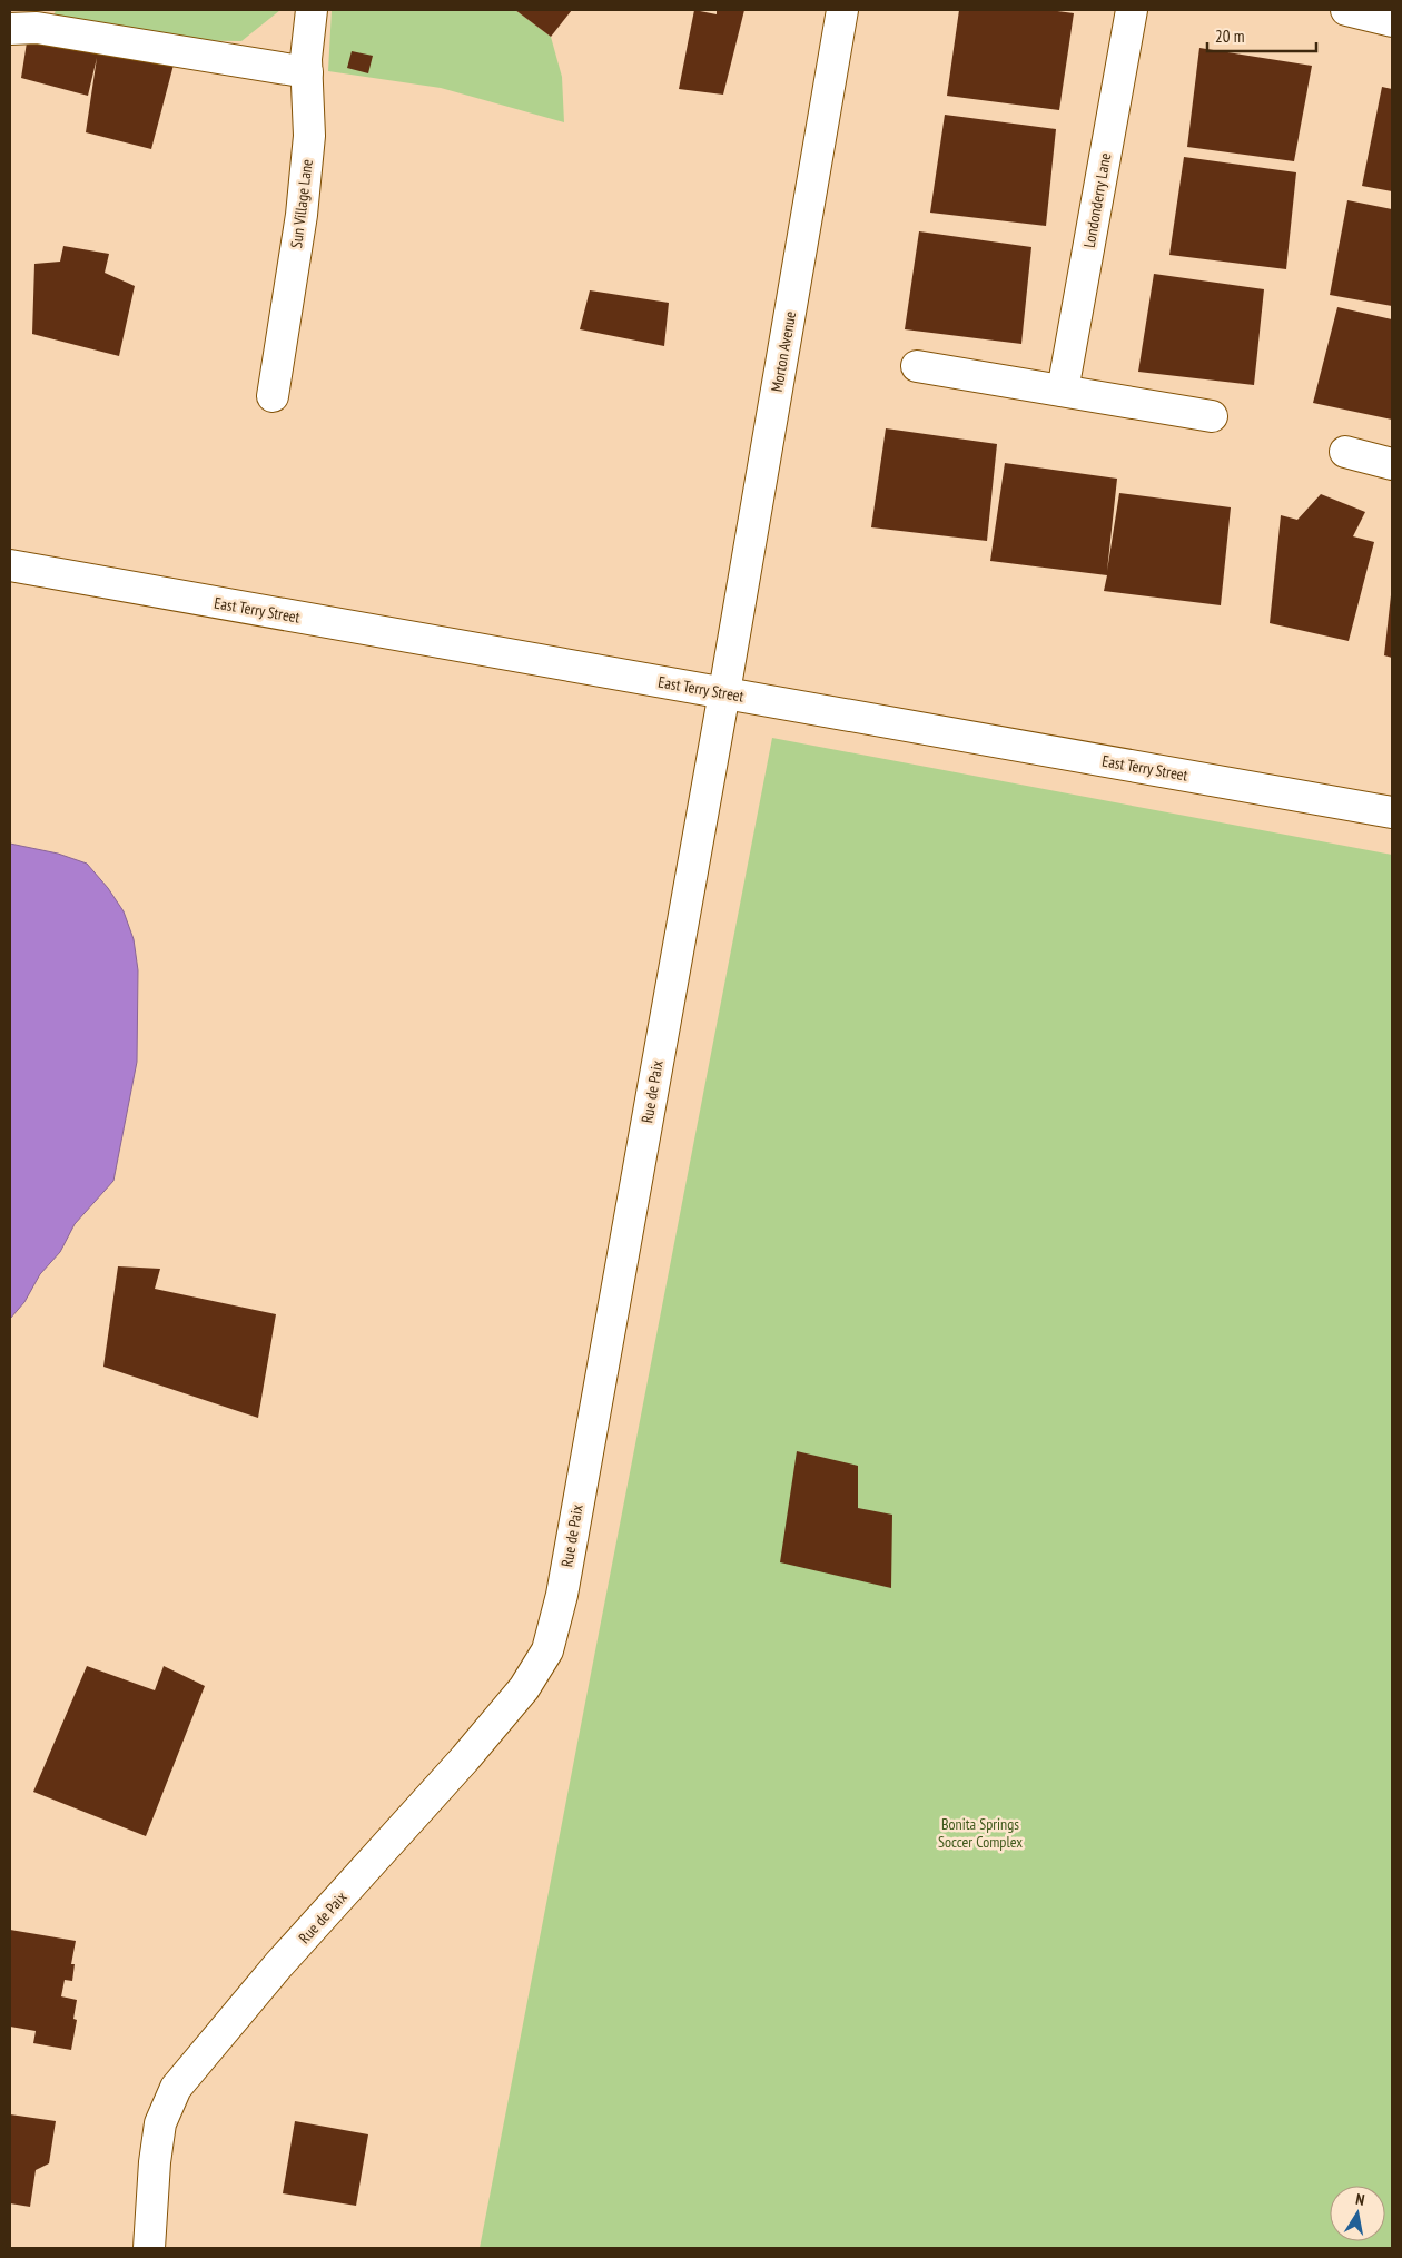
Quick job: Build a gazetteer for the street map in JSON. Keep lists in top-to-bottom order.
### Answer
{
  "streets": {
    "street": [
      "Londonderry Lane",
      "Sun Village Lane",
      "Morton Avenue",
      "East Terry Street",
      "Rue de Paix"
    ]
  },
  "crossings": [
    ["Morton Avenue", "East Terry Street"],
    ["Morton Avenue", "Rue de Paix"],
    ["East Terry Street", "Rue de Paix"]
  ],
  "parks": ["Bonita Springs Soccer Complex"],
  "scale_bar": "20 m",
  "north": "top"
}
